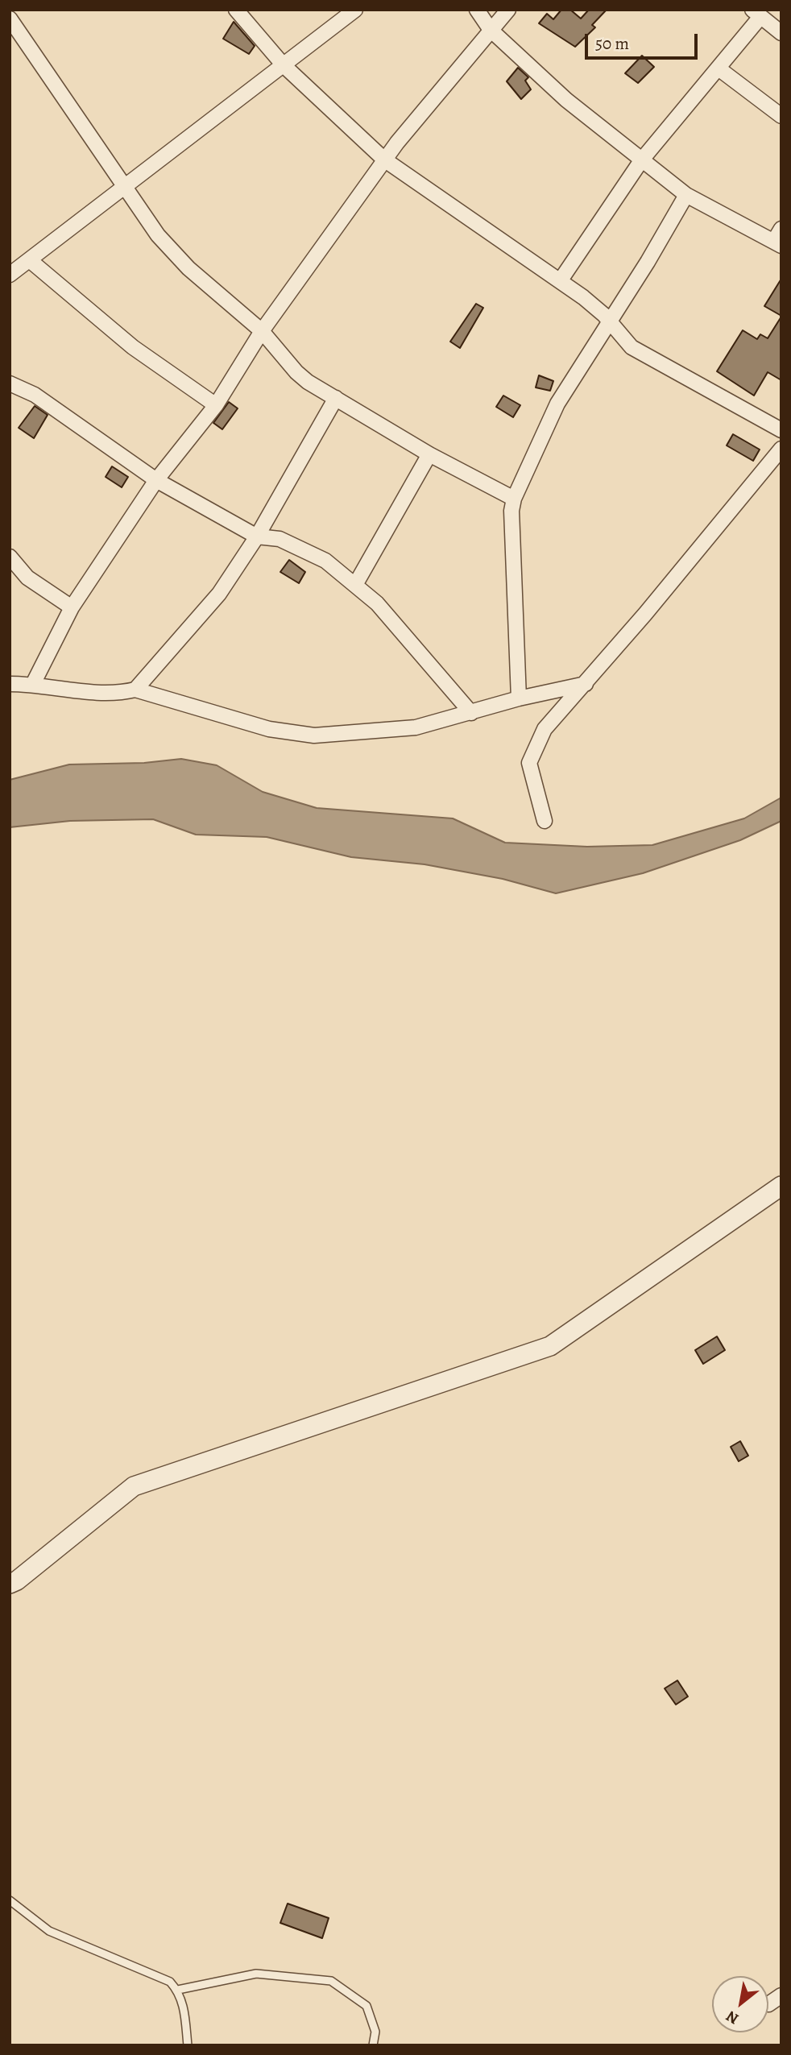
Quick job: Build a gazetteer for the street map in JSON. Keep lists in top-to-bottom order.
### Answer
{
  "scale_bar": "50 m",
  "north": "bottom left"
}
